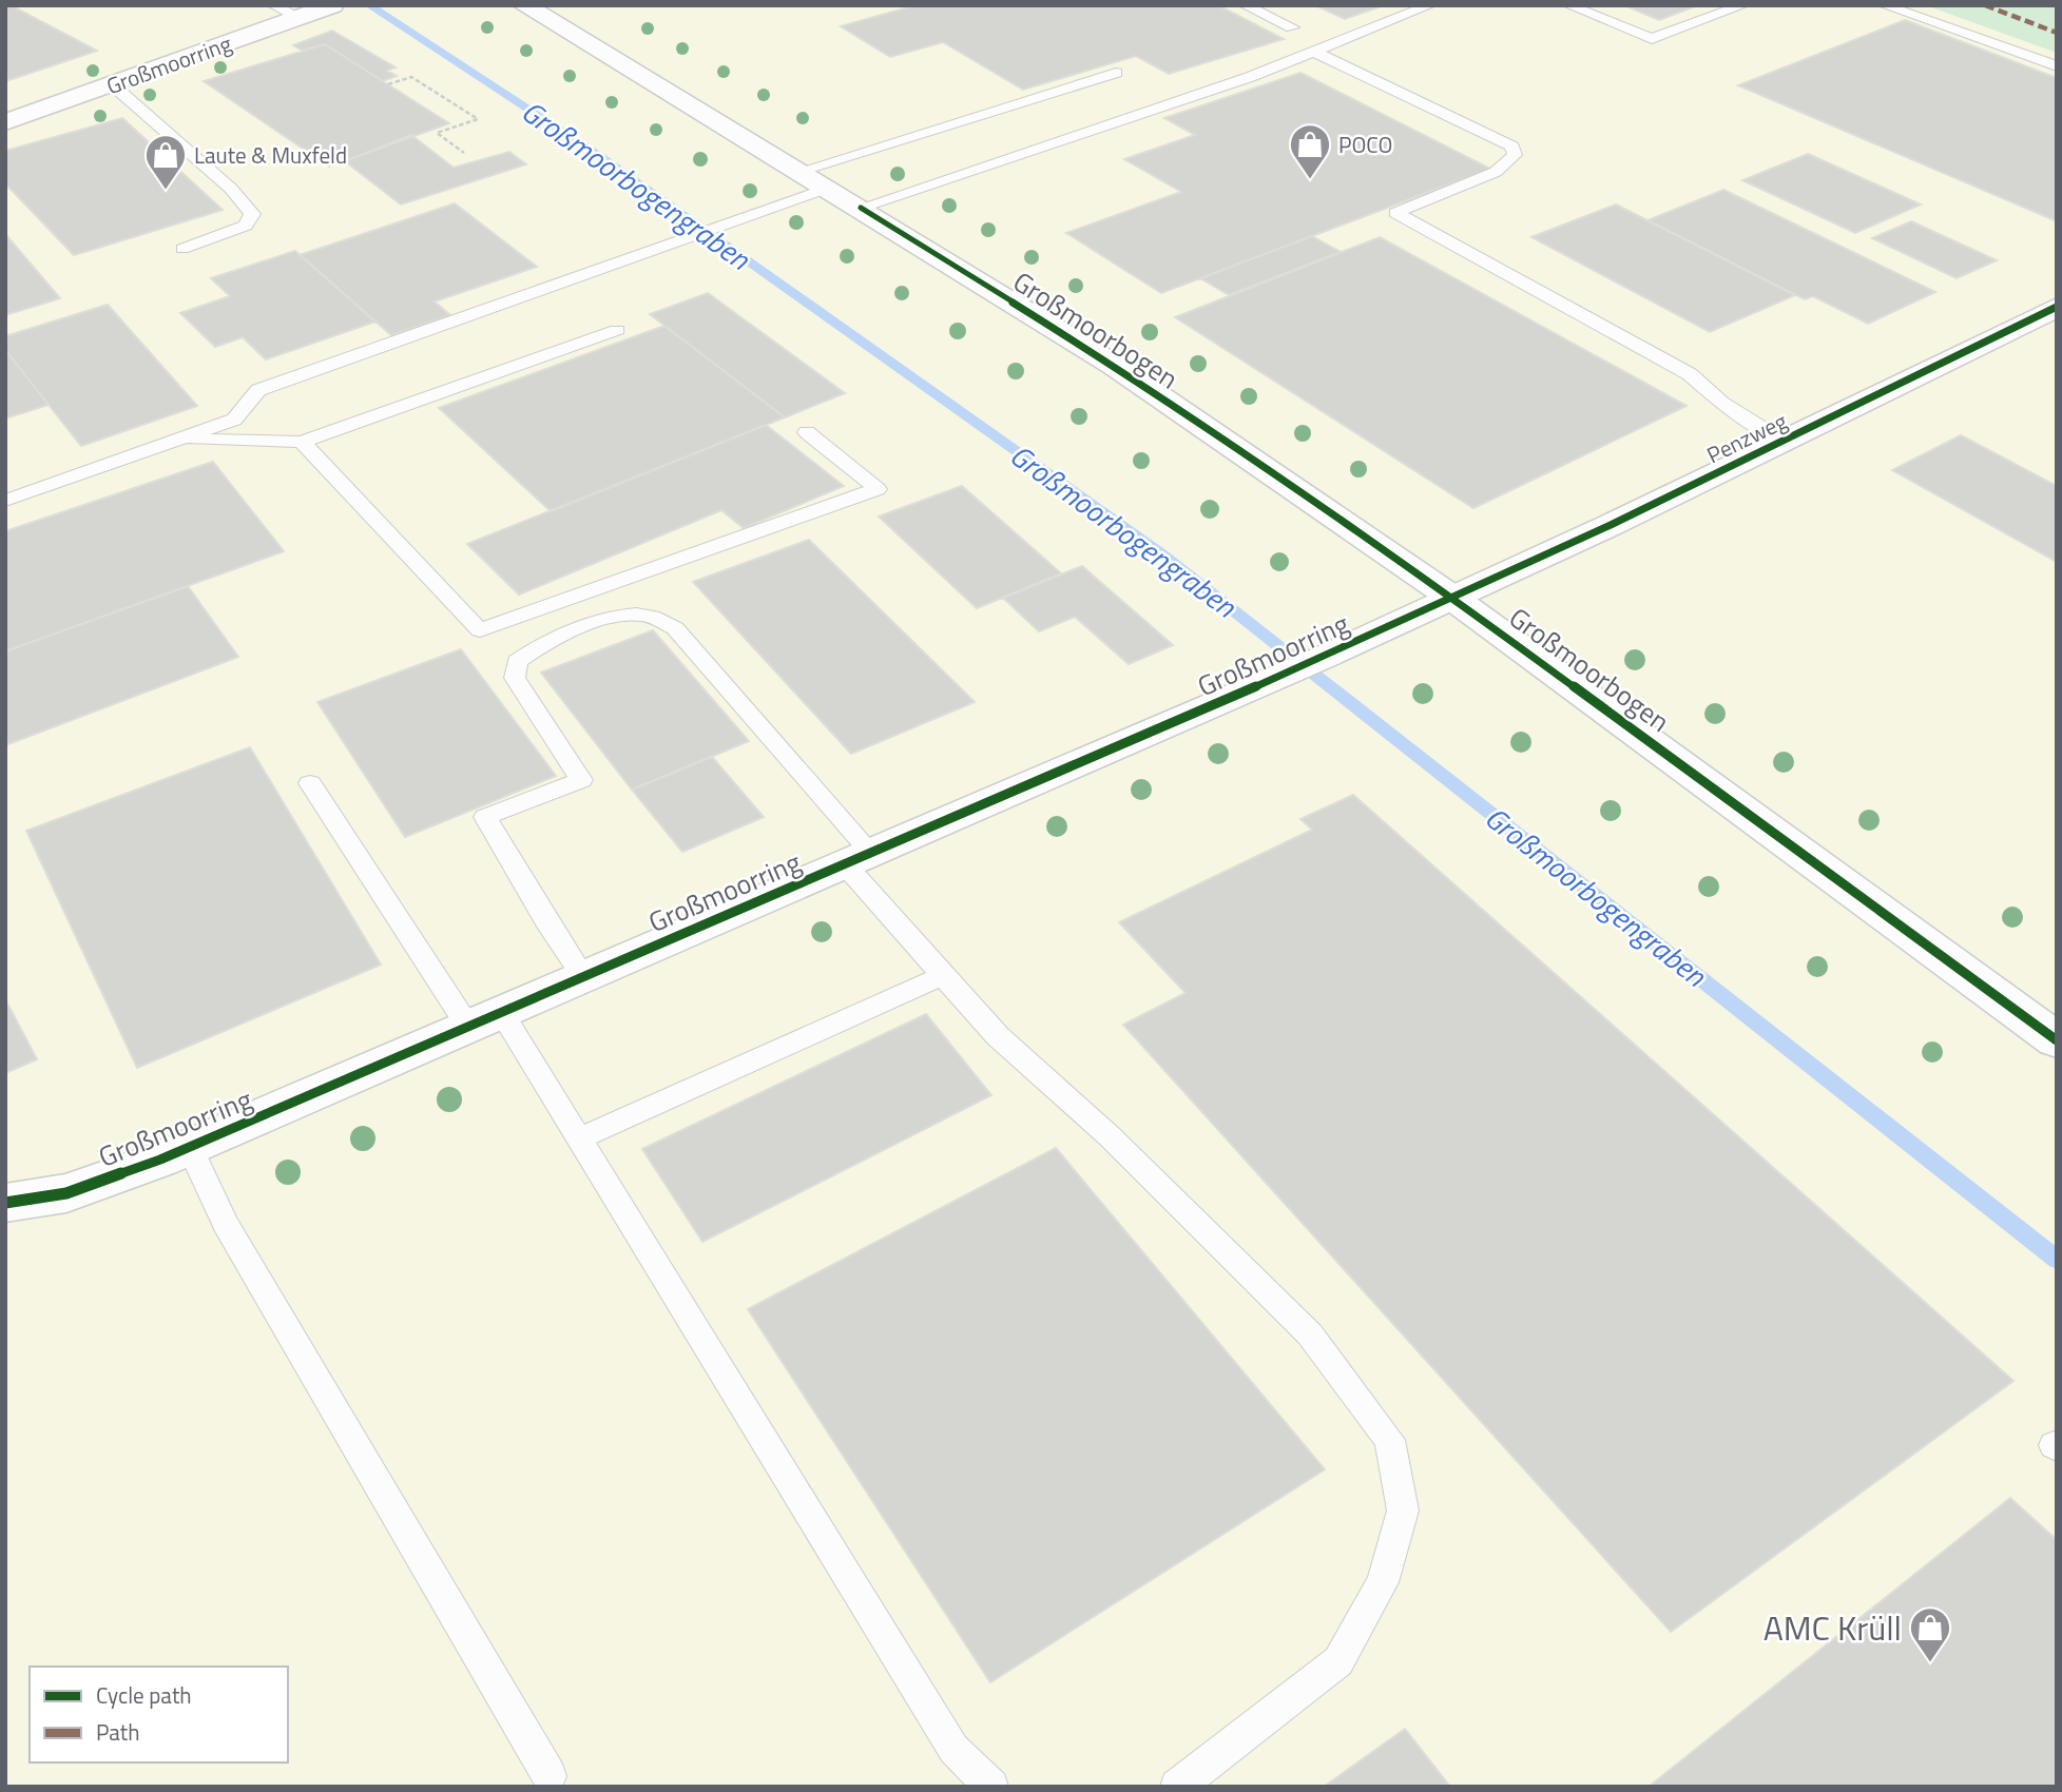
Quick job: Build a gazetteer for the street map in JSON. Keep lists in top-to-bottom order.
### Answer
{
  "streets": {
    "street": ["Großmoorring", "Großmoorbogen", "Penzweg"]
  },
  "crossings": [
    ["Großmoorring", "Großmoorbogen"],
    ["Großmoorring", "Penzweg"],
    ["Großmoorbogen", "Penzweg"]
  ],
  "water": ["Großmoorbogengraben"],
  "places": {
    "shop": ["POCO", "Laute & Muxfeld", "AMC Krüll"]
  },
  "legend": ["Cycle path", "Path"]
}
